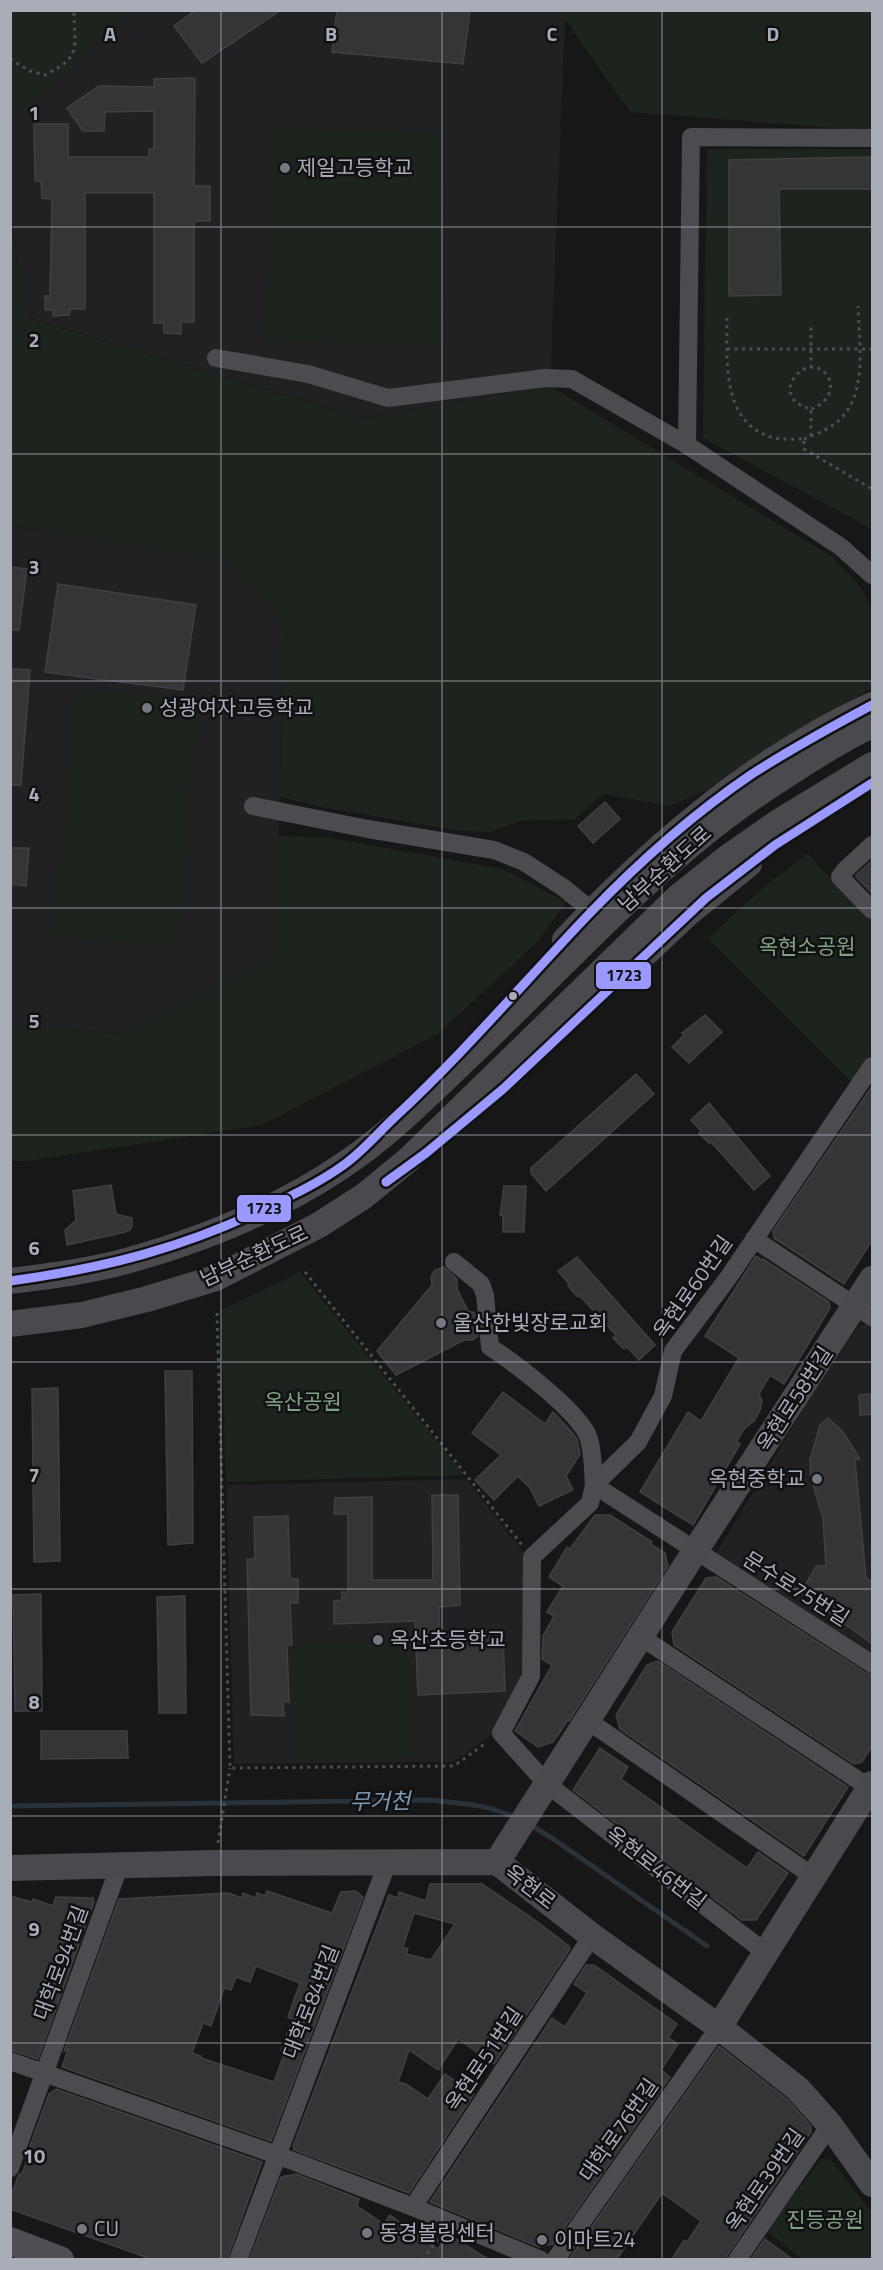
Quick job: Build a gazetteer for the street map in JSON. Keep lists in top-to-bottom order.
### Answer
{
  "streets": {
    "main road": ["남부순환도로", "옥현로58번길", "옥현로"],
    "street": [
      "옥현로60번길",
      "문수로75번길",
      "옥현로46번길",
      "대학로94번길",
      "대학로84번길",
      "옥현로51번길",
      "대학로76번길",
      "옥현로39번길"
    ]
  },
  "crossings": [
    ["옥현로58번길", "문수로75번길"],
    ["옥현로58번길", "옥현로46번길"],
    ["옥현로58번길", "옥현로"],
    ["옥현로", "대학로94번길"],
    ["옥현로", "대학로84번길"],
    ["옥현로", "옥현로51번길"],
    ["옥현로", "대학로76번길"],
    ["옥현로", "옥현로39번길"]
  ],
  "water": ["무거천"],
  "parks": ["옥현소공원", "옥산공원", "진등공원"],
  "places": [
    "제일고등학교",
    "성광여자고등학교",
    "울산한빛장로교회",
    "옥현중학교",
    "옥산초등학교",
    "CU",
    "동경볼링센터",
    "이마트24"
  ],
  "lines": ["transit line 1723"],
  "grid": {
    "columns": [
      "A",
      "B",
      "C",
      "D"
    ],
    "rows": [
      "1",
      "2",
      "3",
      "4",
      "5",
      "6",
      "7",
      "8",
      "9",
      "10"
    ]
  }
}
